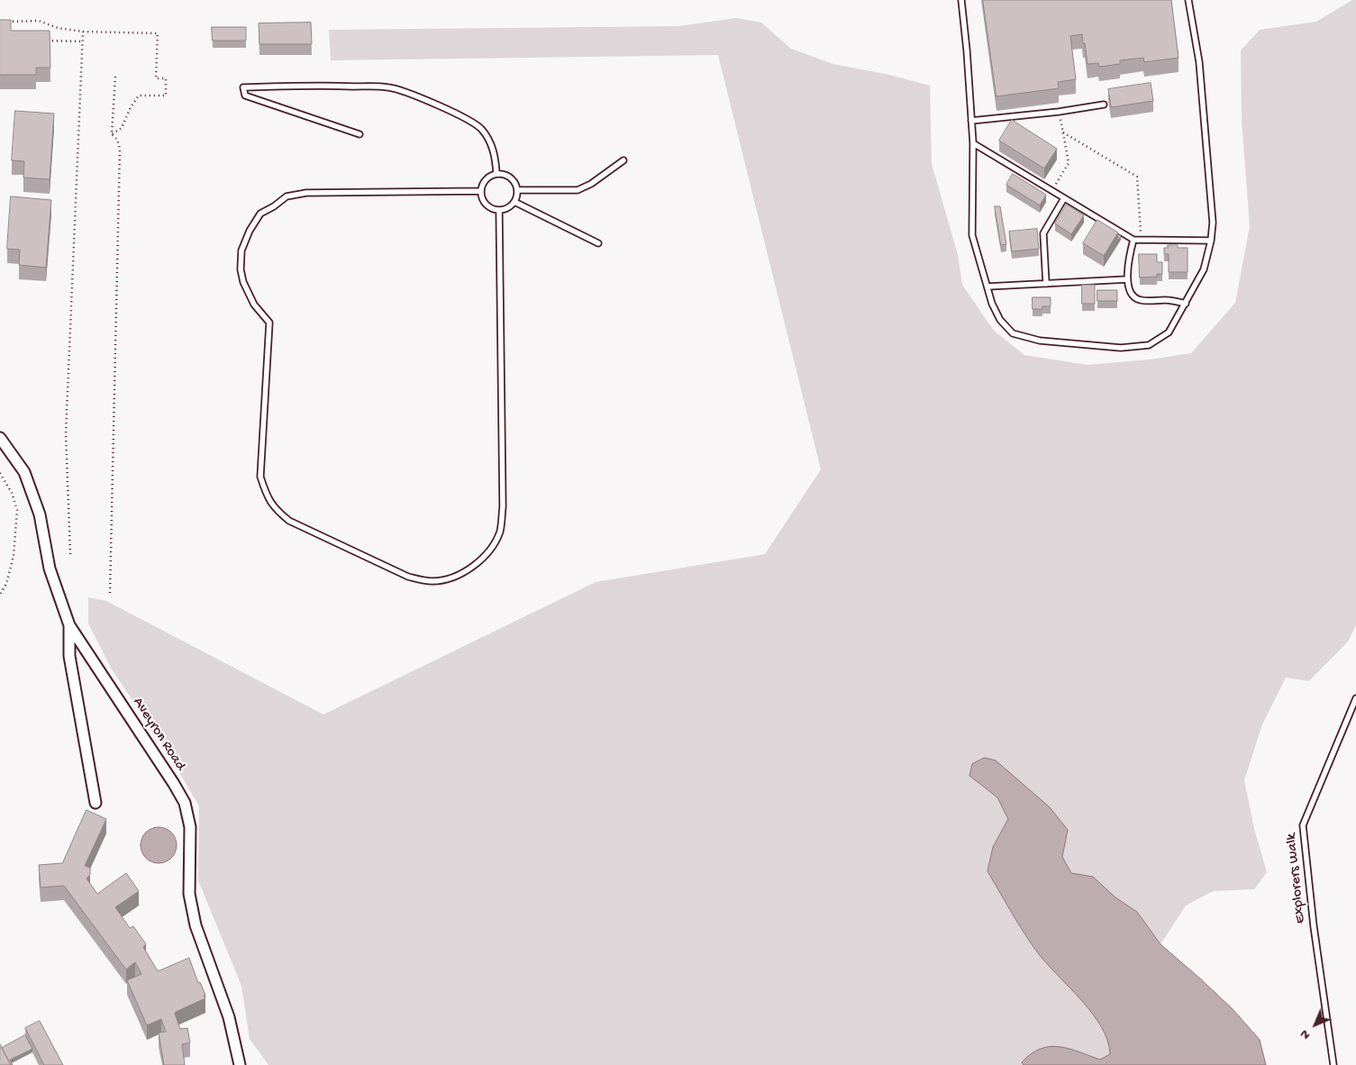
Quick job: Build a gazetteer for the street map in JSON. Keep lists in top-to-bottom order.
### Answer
{
  "streets": {
    "street": ["Aveyron Road"],
    "lane": ["Explorers Walk"]
  },
  "north": "bottom left"
}
